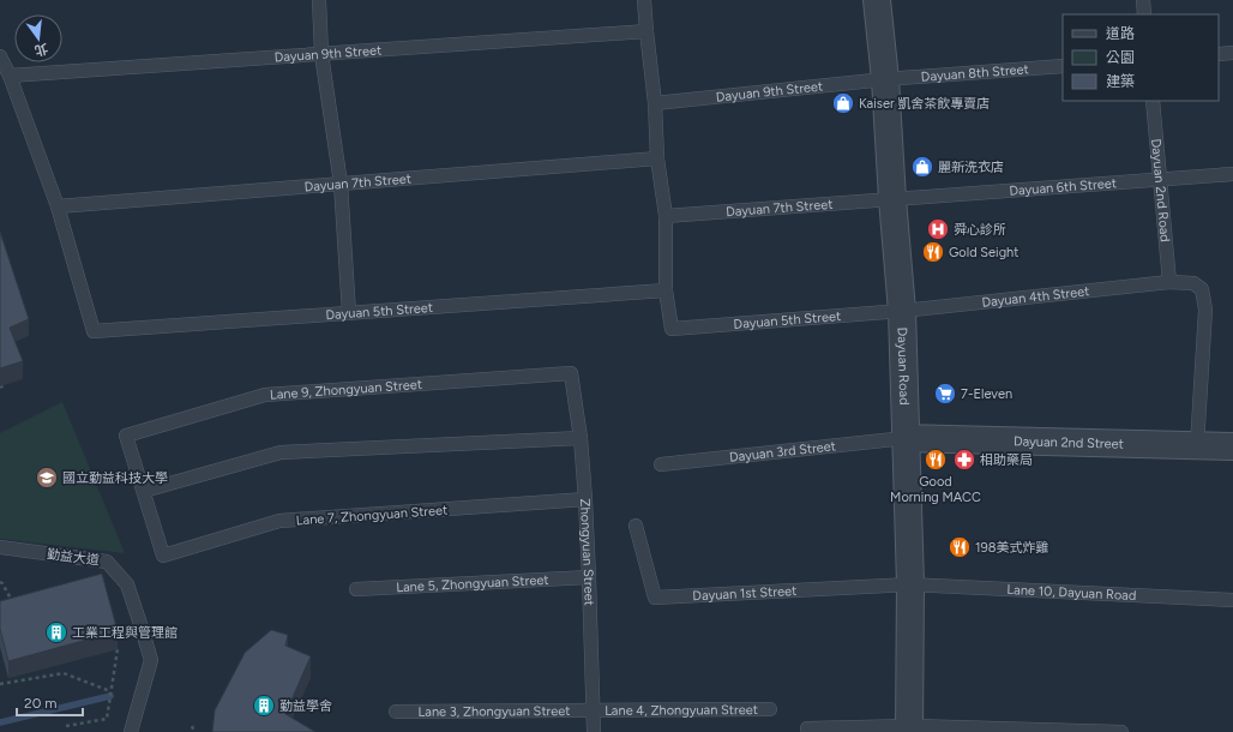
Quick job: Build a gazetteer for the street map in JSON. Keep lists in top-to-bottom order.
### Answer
{
  "streets": {
    "street": ["Dayuan Road", "Dayuan 2nd Street"],
    "lane": [
      "Dayuan 9th Street",
      "Dayuan 8th Street",
      "Dayuan 7th Street",
      "Dayuan 6th Street",
      "Dayuan 2nd Road",
      "Dayuan 4th Street",
      "Dayuan 5th Street",
      "Lane 9, Zhongyuan Street",
      "Dayuan 3rd Street",
      "Lane 7, Zhongyuan Street",
      "Zhongyuan Street",
      "勤益大道",
      "Lane 5, Zhongyuan Street",
      "Lane 10, Dayuan Road",
      "Dayuan 1st Street",
      "Lane 4, Zhongyuan Street",
      "Lane 3, Zhongyuan Street"
    ]
  },
  "crossings": [
    ["Dayuan 9th Street", "Dayuan 8th Street"],
    ["Dayuan 9th Street", "Dayuan Road"],
    ["Dayuan 8th Street", "Dayuan Road"],
    ["Dayuan 7th Street", "Dayuan 6th Street"],
    ["Dayuan 7th Street", "Dayuan 5th Street"],
    ["Dayuan 7th Street", "Dayuan Road"],
    ["Dayuan 6th Street", "Dayuan 2nd Road"],
    ["Dayuan 6th Street", "Dayuan Road"],
    ["Dayuan 2nd Road", "Dayuan 4th Street"],
    ["Dayuan 4th Street", "Dayuan 5th Street"],
    ["Dayuan 4th Street", "Dayuan Road"],
    ["Dayuan 4th Street", "Dayuan 2nd Street"],
    ["Dayuan 5th Street", "Dayuan Road"],
    ["Dayuan Road", "Dayuan 2nd Street"],
    ["Dayuan Road", "Dayuan 3rd Street"],
    ["Dayuan Road", "Lane 10, Dayuan Road"],
    ["Dayuan Road", "Dayuan 1st Street"],
    ["Lane 9, Zhongyuan Street", "Lane 7, Zhongyuan Street"],
    ["Lane 9, Zhongyuan Street", "Zhongyuan Street"],
    ["Dayuan 2nd Street", "Dayuan 3rd Street"],
    ["Lane 7, Zhongyuan Street", "Zhongyuan Street"],
    ["Zhongyuan Street", "Lane 5, Zhongyuan Street"],
    ["Zhongyuan Street", "Lane 4, Zhongyuan Street"],
    ["Zhongyuan Street", "Lane 3, Zhongyuan Street"],
    ["Lane 10, Dayuan Road", "Dayuan 1st Street"],
    ["Lane 4, Zhongyuan Street", "Lane 3, Zhongyuan Street"]
  ],
  "places": {
    "shop": ["Kaiser 凱舍茶飲專賣店", "麗新洗衣店"],
    "hospital": ["舜心診所"],
    "restaurant": ["Gold Seight", "Good Morning MACC", "198美式炸雞"],
    "supermarket": ["7-Eleven"],
    "pharmacy": ["相助藥局"],
    "school or university": ["國立勤益科技大學"],
    "building": ["工業工程與管理館", "勤益學舍"]
  },
  "legend": ["道路", "公園", "建築"],
  "scale_bar": "20 m",
  "north": "bottom"
}
